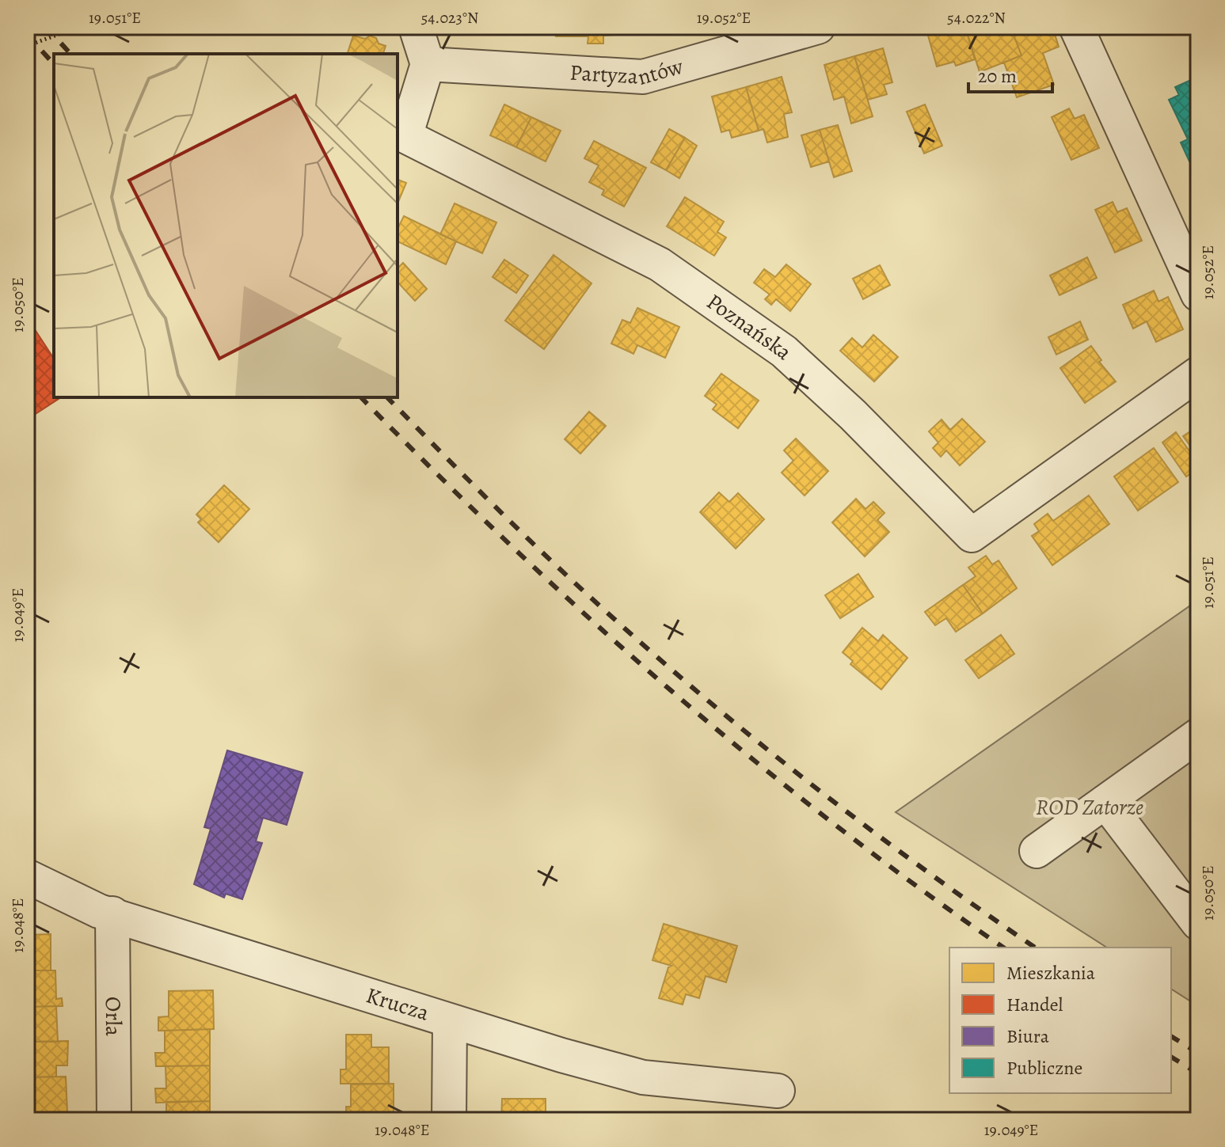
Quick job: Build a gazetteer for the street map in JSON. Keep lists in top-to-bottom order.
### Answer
{
  "streets": {
    "street": [
      "Partyzantów",
      "Poznańska",
      "Krucza",
      "Orla"
    ]
  },
  "crossings": [
    ["Partyzantów", "Poznańska"],
    ["Krucza", "Orla"]
  ],
  "parks": ["ROD Zatorze"],
  "legend": [
    "Mieszkania",
    "Handel",
    "Biura",
    "Publiczne"
  ],
  "scale_bar": "20 m",
  "coordinates": [
    "19.051°E",
    "54.023°N",
    "19.052°E",
    "54.022°N",
    "19.050°E",
    "19.049°E",
    "19.048°E"
  ]
}
